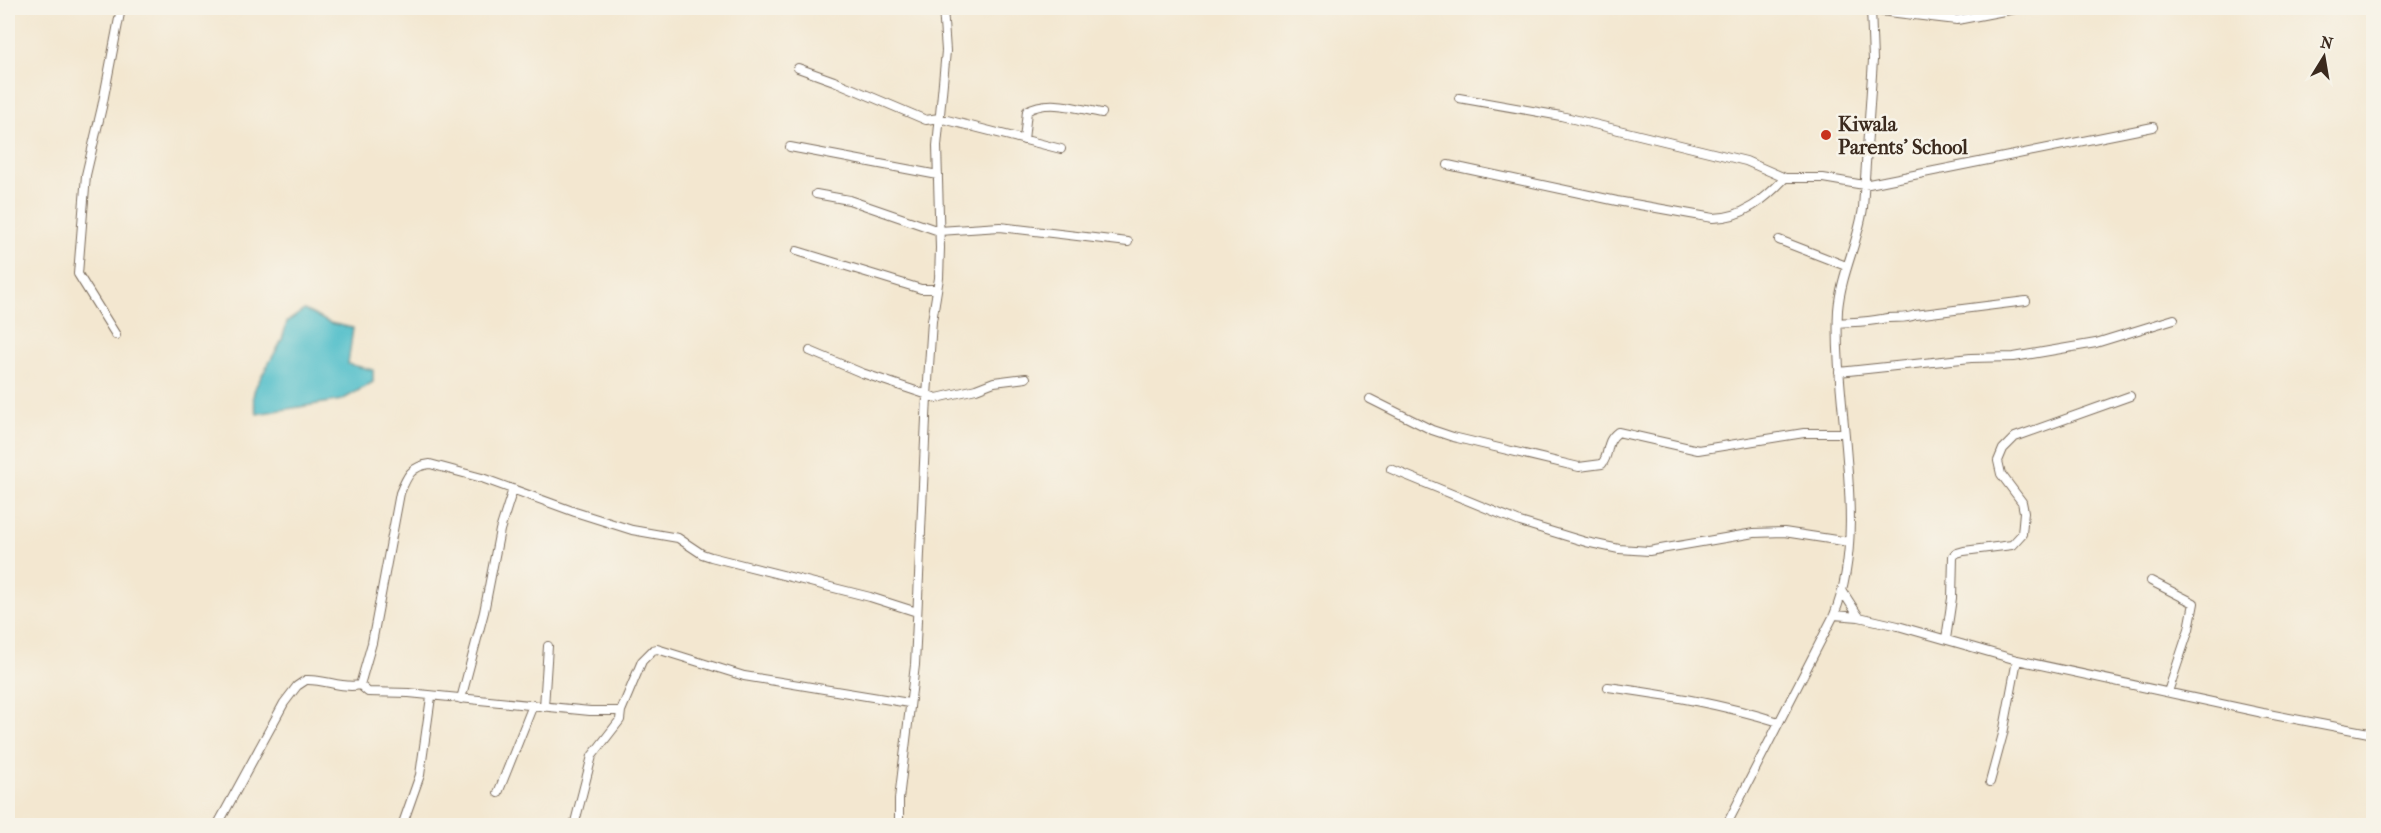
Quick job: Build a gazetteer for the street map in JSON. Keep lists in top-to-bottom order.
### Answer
{
  "places": ["Kiwala Parents' School"],
  "north": "top"
}
